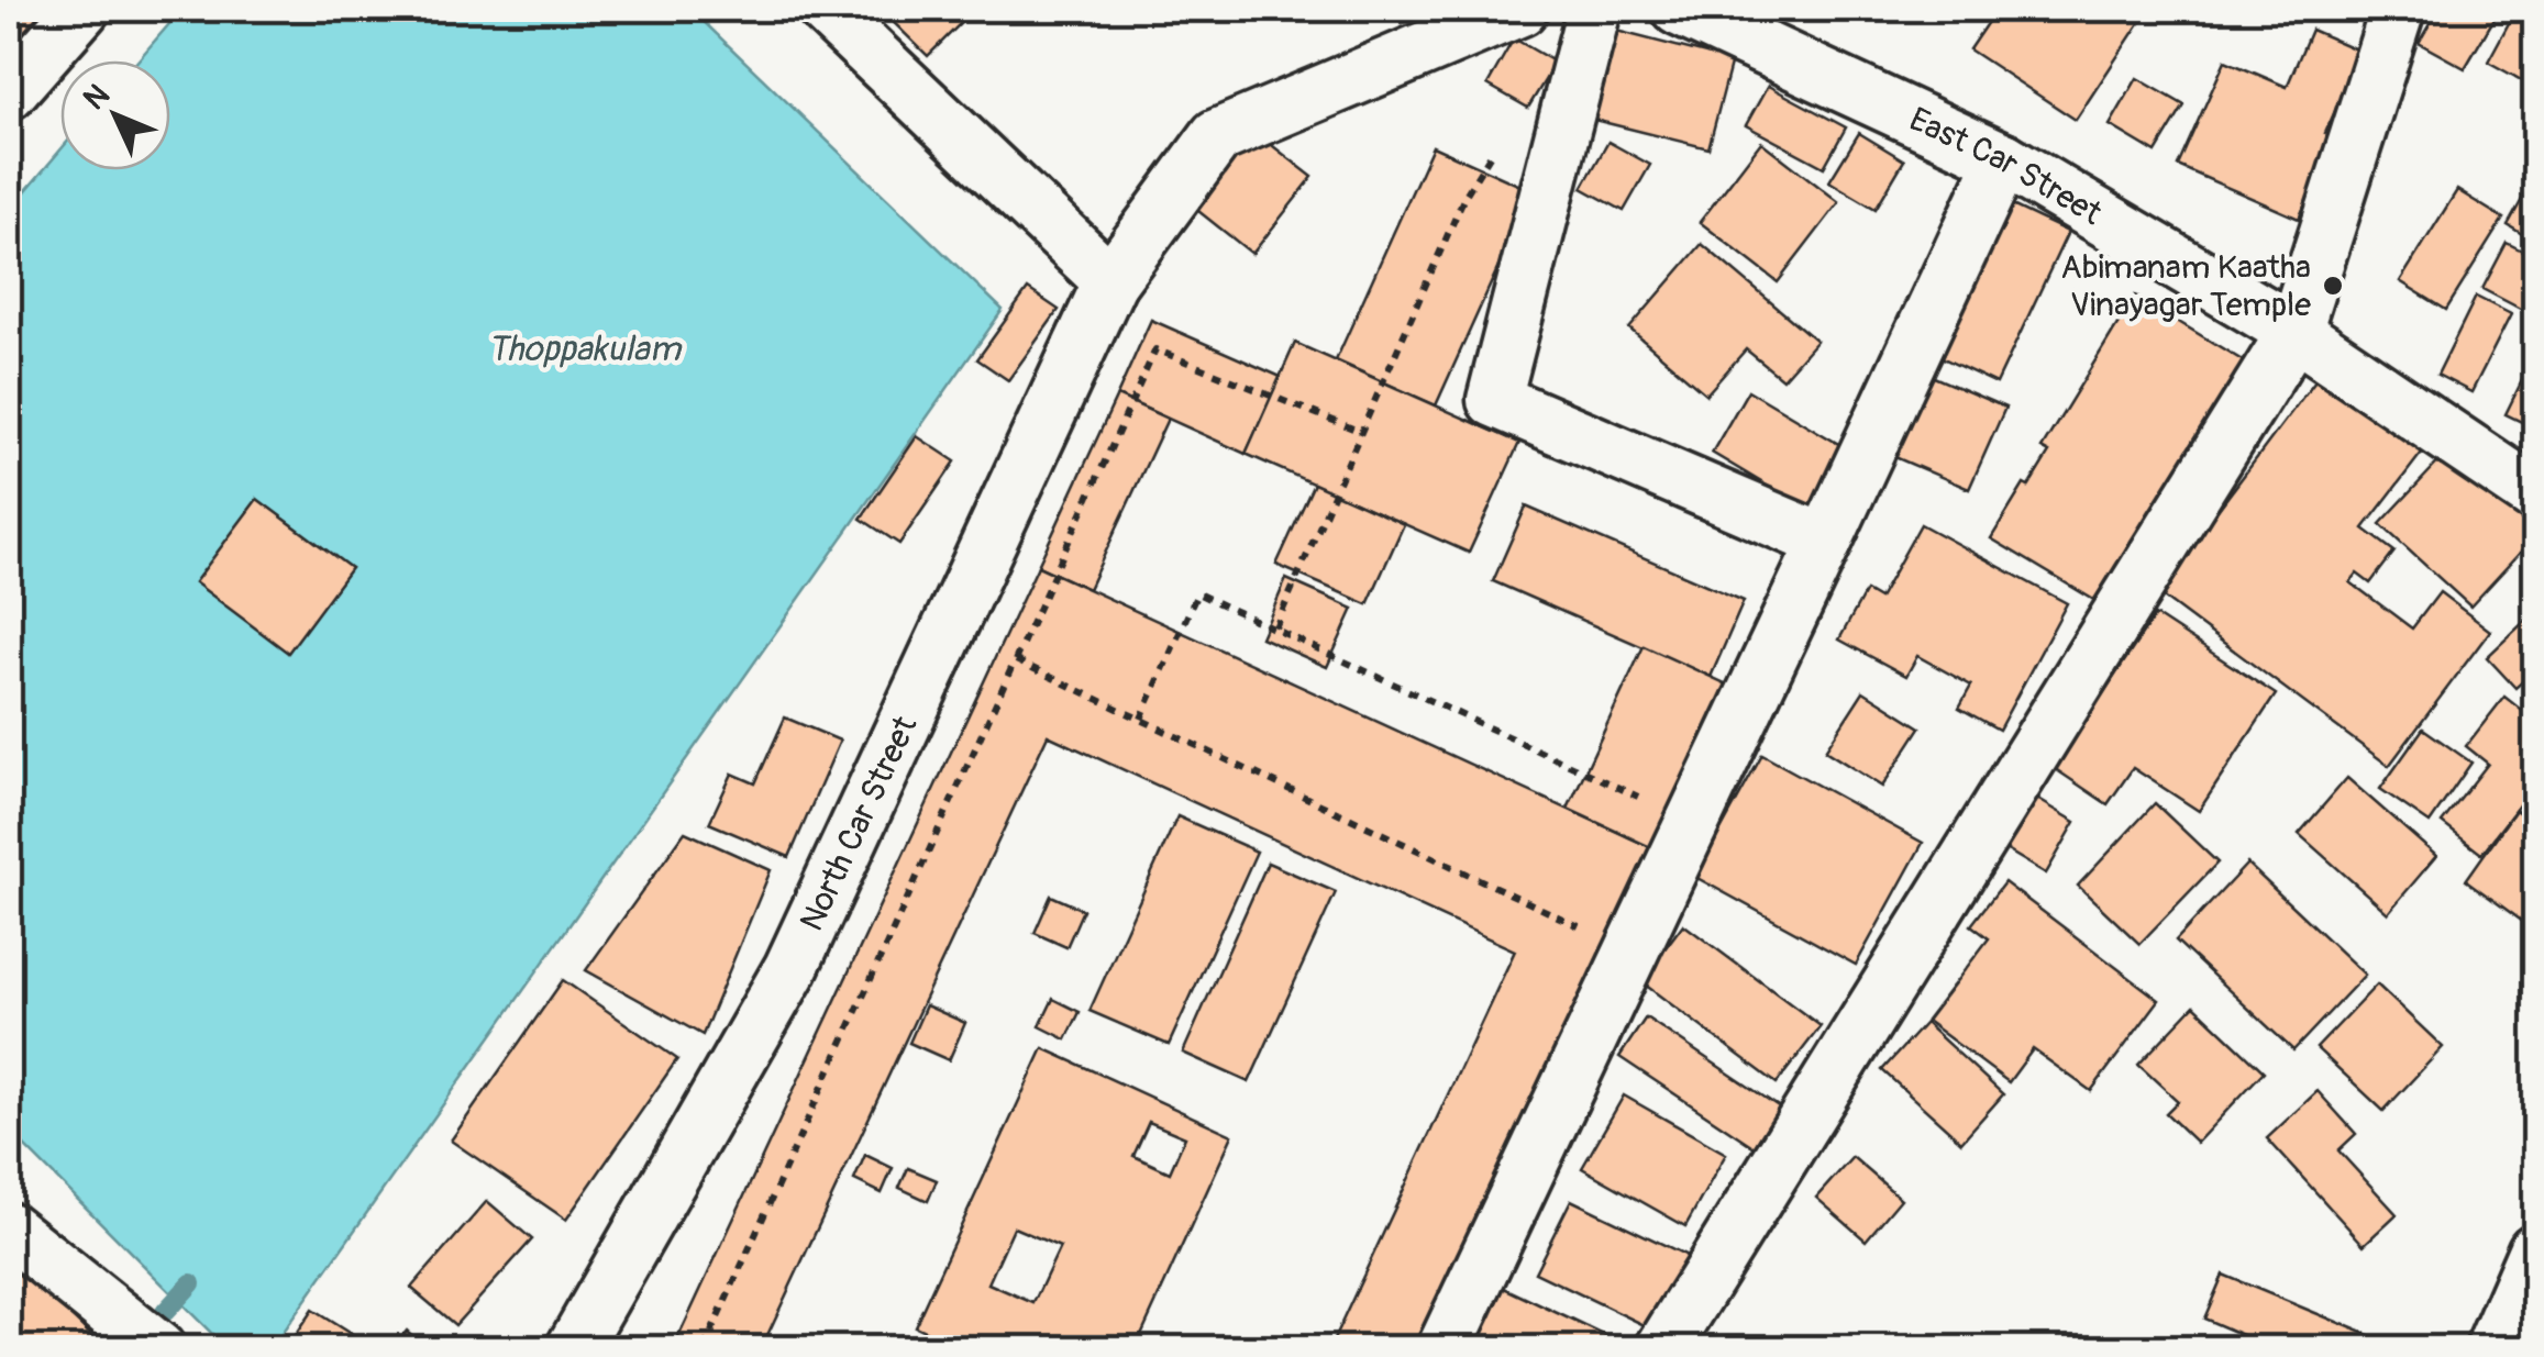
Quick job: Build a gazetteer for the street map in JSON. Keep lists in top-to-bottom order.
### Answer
{
  "streets": {
    "street": ["East Car Street", "North Car Street"]
  },
  "water": ["Thoppakulam"],
  "places": ["Abimanam Kaatha Vinayagar Temple"],
  "north": "top left"
}
